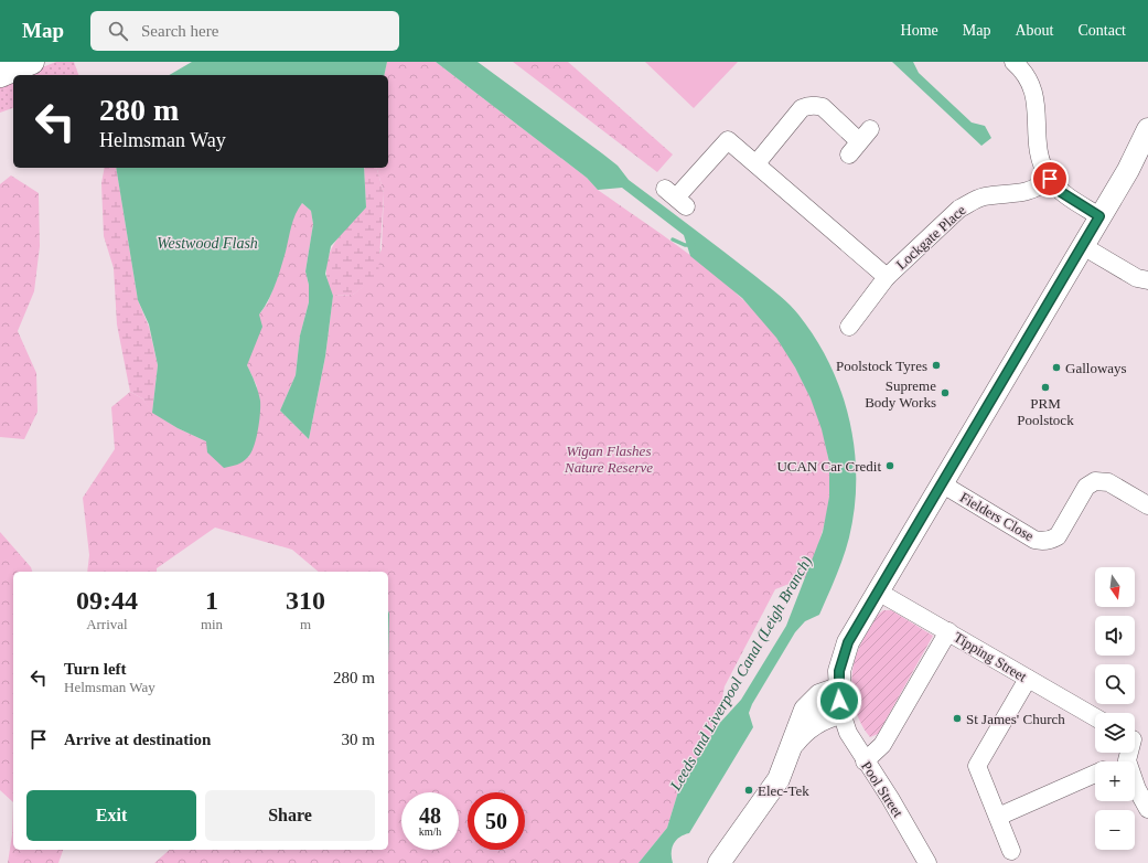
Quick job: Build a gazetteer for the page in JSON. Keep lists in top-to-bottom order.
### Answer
{
  "streets": {
    "street": [
      "Lockgate Place",
      "Fielders Close",
      "Tipping Street",
      "Pool Street"
    ]
  },
  "water": ["Westwood Flash", "Leeds and Liverpool Canal (Leigh Branch)"],
  "parks": ["Wigan Flashes Nature Reserve"],
  "places": [
    "Poolstock Tyres",
    "Galloways",
    "PRM Poolstock",
    "Supreme Body Works",
    "UCAN Car Credit",
    "St James' Church",
    "Elec-Tek"
  ],
  "north": "bottom",
  "page": {
    "header": "Map",
    "search": "Search here",
    "nav": [
      "Home",
      "Map",
      "About",
      "Contact"
    ],
    "turn": ["280 m", "Helmsman Way"],
    "map_buttons": ["+", "−"],
    "eta": [
      "09:44",
      "Arrival",
      "1",
      "min",
      "310",
      "m"
    ],
    "list": [
      {
        "name": "Turn left",
        "note": "Helmsman Way",
        "value": "280 m"
      },
      {
        "name": "Arrive at destination",
        "value": "30 m"
      }
    ],
    "buttons": ["Exit", "Share"],
    "speed": "48 km/h",
    "limit": "50"
  }
}
